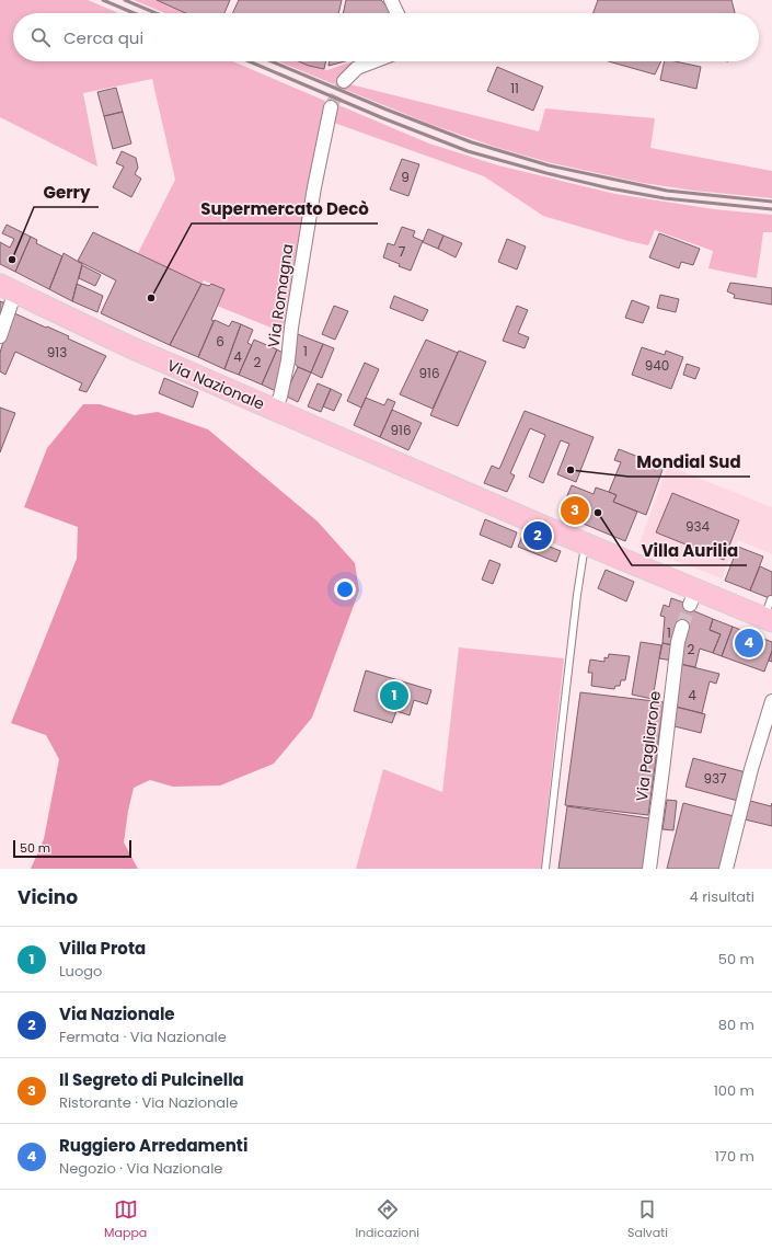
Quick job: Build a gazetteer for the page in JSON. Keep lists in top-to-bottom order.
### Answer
{
  "streets": {
    "main road": ["Via Nazionale"],
    "street": ["Via Romagna", "Via Pagliarone"]
  },
  "crossings": [
    ["Via Romagna", "Via Nazionale"]
  ],
  "places": [
    "Gerry",
    "Supermercato Decò",
    "Mondial Sud",
    "Villa Aurilia"
  ],
  "house_numbers": [
    "11",
    "9",
    "7",
    "6",
    "1",
    "913",
    "4",
    "2",
    "940",
    "916",
    "916",
    "934",
    "1",
    "2",
    "4",
    "937"
  ],
  "scale_bar": "50 m",
  "page": {
    "search": "Cerca qui",
    "pins": [
      "3",
      "2",
      "4",
      "1"
    ],
    "scale": "50 m",
    "heading": ["Vicino", "4 risultati"],
    "list": [
      {
        "mark": "1",
        "name": "Villa Prota",
        "note": "Luogo",
        "value": "50 m"
      },
      {
        "mark": "2",
        "name": "Via Nazionale",
        "note": "Fermata · Via Nazionale",
        "value": "80 m"
      },
      {
        "mark": "3",
        "name": "Il Segreto di Pulcinella",
        "note": "Ristorante · Via Nazionale",
        "value": "100 m"
      },
      {
        "mark": "4",
        "name": "Ruggiero Arredamenti",
        "note": "Negozio · Via Nazionale",
        "value": "170 m"
      }
    ],
    "nav": ["Mappa", "Indicazioni", "Salvati"]
  }
}
